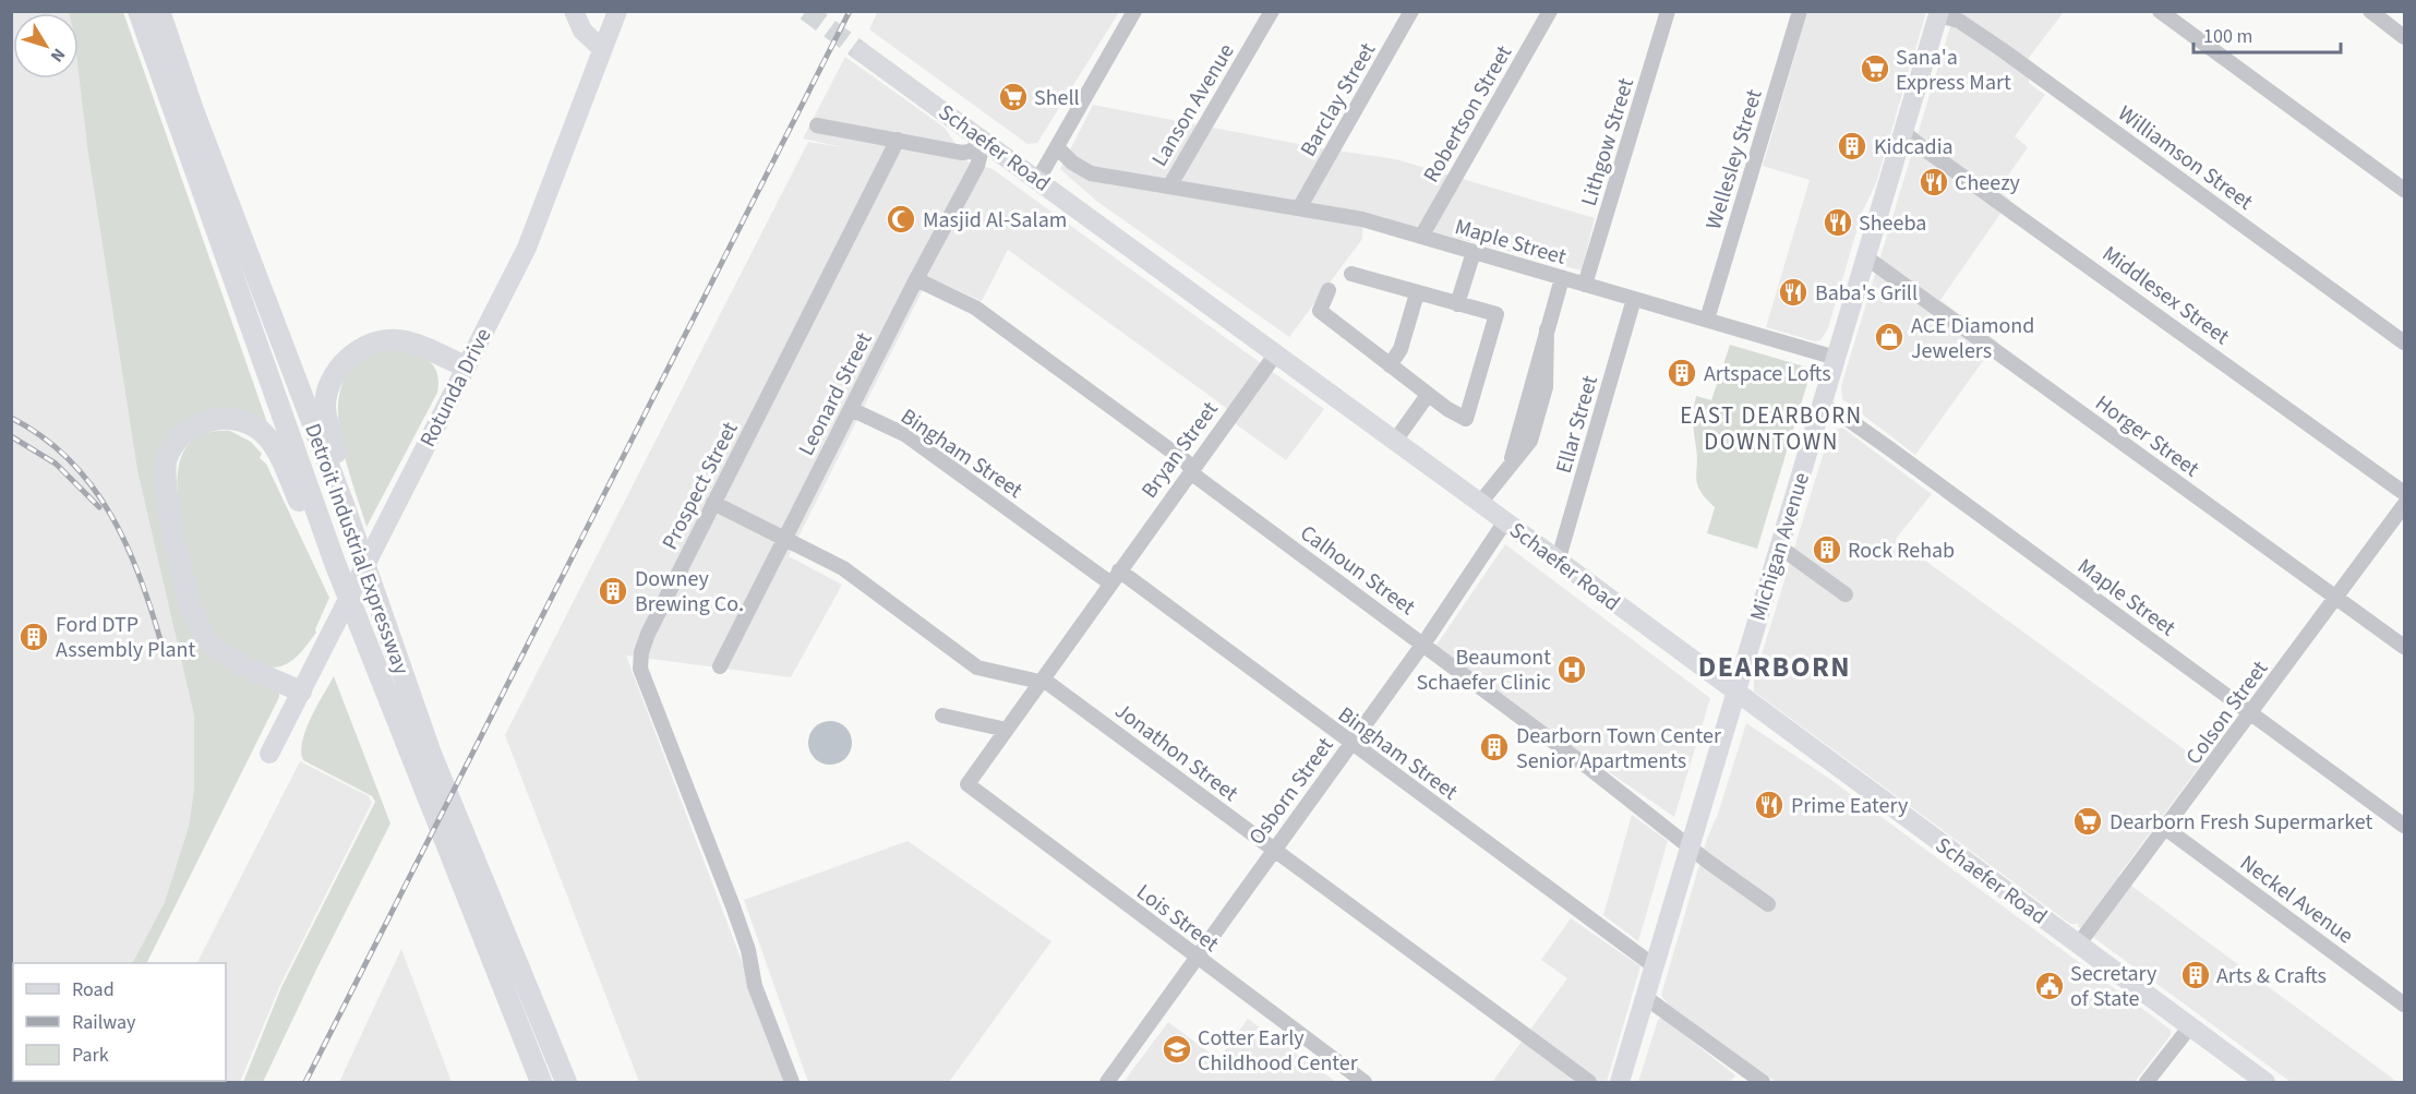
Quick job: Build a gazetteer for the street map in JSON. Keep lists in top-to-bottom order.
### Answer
{
  "streets": {
    "highway": ["Detroit Industrial Expressway"],
    "main road": ["Schaefer Road", "Rotunda Drive", "Michigan Avenue"],
    "street": [
      "Barclay Street",
      "Lanson Avenue",
      "Robertson Street",
      "Lithgow Street",
      "Williamson Street",
      "Wellesley Street",
      "Maple Street",
      "Middlesex Street",
      "Leonard Street",
      "Ellar Street",
      "Horger Street",
      "Bryan Street",
      "Bingham Street",
      "Prospect Street",
      "Calhoun Street",
      "Colson Street",
      "Jonathon Street",
      "Osborn Street",
      "Neckel Avenue",
      "Lois Street"
    ]
  },
  "crossings": [
    ["Barclay Street", "Maple Street"],
    ["Lanson Avenue", "Maple Street"],
    ["Robertson Street", "Maple Street"],
    ["Lithgow Street", "Maple Street"],
    ["Schaefer Road", "Leonard Street"],
    ["Schaefer Road", "Ellar Street"],
    ["Schaefer Road", "Bryan Street"],
    ["Schaefer Road", "Michigan Avenue"],
    ["Schaefer Road", "Colson Street"],
    ["Schaefer Road", "Osborn Street"],
    ["Williamson Street", "Michigan Avenue"],
    ["Wellesley Street", "Maple Street"],
    ["Maple Street", "Ellar Street"],
    ["Maple Street", "Michigan Avenue"],
    ["Maple Street", "Colson Street"],
    ["Middlesex Street", "Michigan Avenue"],
    ["Leonard Street", "Bingham Street"],
    ["Leonard Street", "Calhoun Street"],
    ["Leonard Street", "Jonathon Street"],
    ["Horger Street", "Michigan Avenue"],
    ["Horger Street", "Colson Street"],
    ["Bryan Street", "Bingham Street"],
    ["Bryan Street", "Calhoun Street"],
    ["Bryan Street", "Jonathon Street"],
    ["Bryan Street", "Lois Street"],
    ["Bingham Street", "Michigan Avenue"],
    ["Bingham Street", "Osborn Street"],
    ["Prospect Street", "Jonathon Street"],
    ["Michigan Avenue", "Calhoun Street"],
    ["Calhoun Street", "Osborn Street"],
    ["Colson Street", "Neckel Avenue"],
    ["Jonathon Street", "Osborn Street"],
    ["Osborn Street", "Lois Street"]
  ],
  "districts": ["EAST DEARBORN DOWNTOWN", "DEARBORN"],
  "places": {
    "supermarket": ["Sana'a Express Mart", "Shell", "Dearborn Fresh Supermarket"],
    "building": [
      "Kidcadia",
      "Artspace Lofts",
      "Rock Rehab",
      "Downey Brewing Co.",
      "Ford DTP Assembly Plant",
      "Dearborn Town Center Senior Apartments",
      "Arts & Crafts"
    ],
    "restaurant": [
      "Cheezy",
      "Sheeba",
      "Baba's Grill",
      "Prime Eatery"
    ],
    "mosque": ["Masjid Al-Salam"],
    "shop": ["ACE Diamond Jewelers"],
    "hospital": ["Beaumont Schaefer Clinic"],
    "public building": ["Secretary of State"],
    "school or university": ["Cotter Early Childhood Center"]
  },
  "legend": ["Road", "Railway", "Park"],
  "scale_bar": "100 m",
  "north": "bottom right"
}
